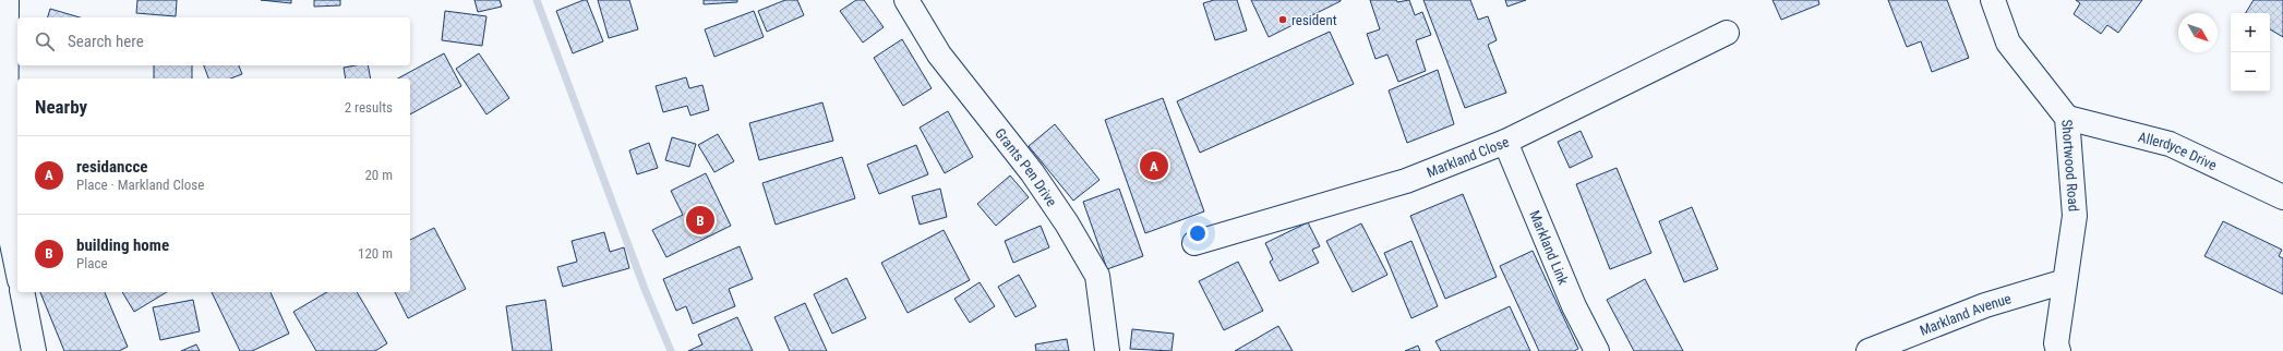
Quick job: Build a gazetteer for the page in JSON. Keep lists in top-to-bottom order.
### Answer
{
  "streets": {
    "street": [
      "Allerdyce Drive",
      "Markland Close",
      "Shortwood Road",
      "Grants Pen Drive",
      "Markland Link",
      "Markland Avenue"
    ]
  },
  "crossings": [
    ["Allerdyce Drive", "Shortwood Road"],
    ["Markland Close", "Markland Link"],
    ["Shortwood Road", "Markland Avenue"]
  ],
  "places": ["resident"],
  "north": "bottom right",
  "page": {
    "map_buttons": ["+", "−"],
    "search": "Search here",
    "heading": ["Nearby", "2 results"],
    "list": [
      {
        "mark": "A",
        "name": "residancce",
        "note": "Place · Markland Close",
        "value": "20 m"
      },
      {
        "mark": "B",
        "name": "building home",
        "note": "Place",
        "value": "120 m"
      }
    ],
    "pins": ["A", "B"]
  }
}
